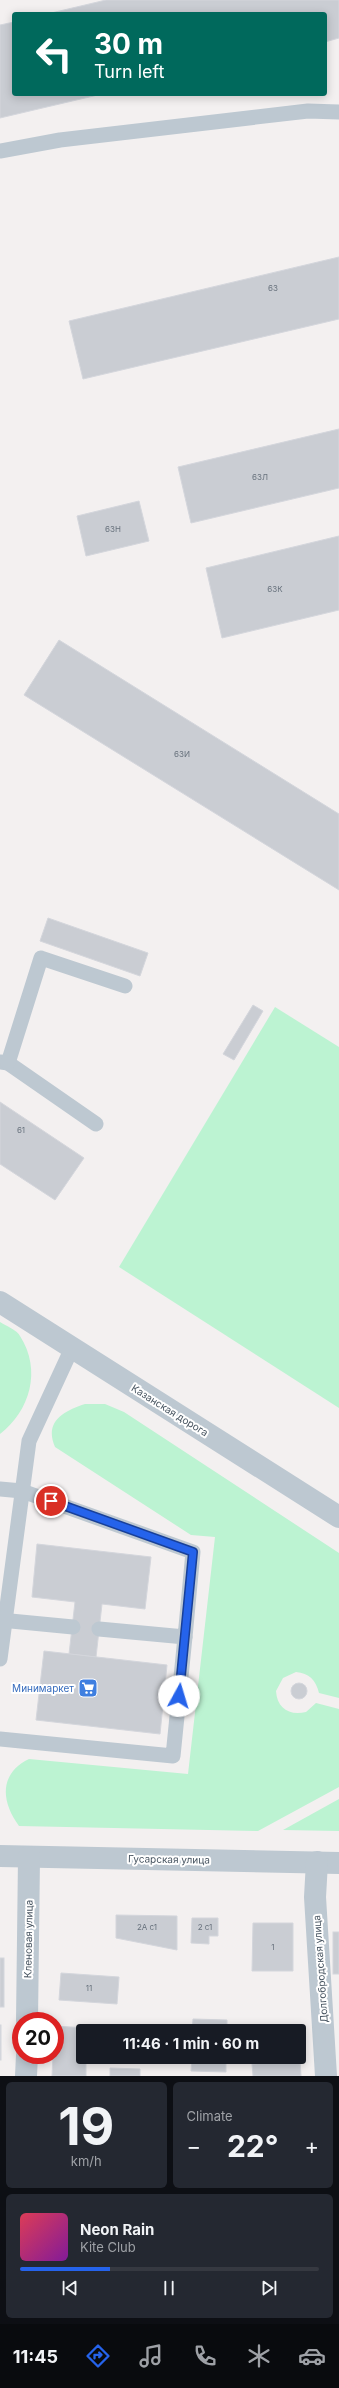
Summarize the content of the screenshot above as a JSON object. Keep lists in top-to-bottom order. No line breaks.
{"streets":{"street":["Казанская дорога","Гусарская улица","Кленовая улица","Долгобродская улица"]},"crossings":[["Гусарская улица","Кленовая улица"],["Гусарская улица","Долгобродская улица"]],"places":{"supermarket":["Минимаркет"]},"house_numbers":["63","63Л","63Н","63К","63И","61","2А с1","2 с1","1","11"],"page":{"turn":["30 m","Turn left"],"limit":"20","trip":"11:46 · 1 min · 60 m","tile":[["19","km/h"],"Climate"],"heat":["−","22°","+"],"song":["Neon Rain","Kite Club"],"tabs":"11:45"}}
